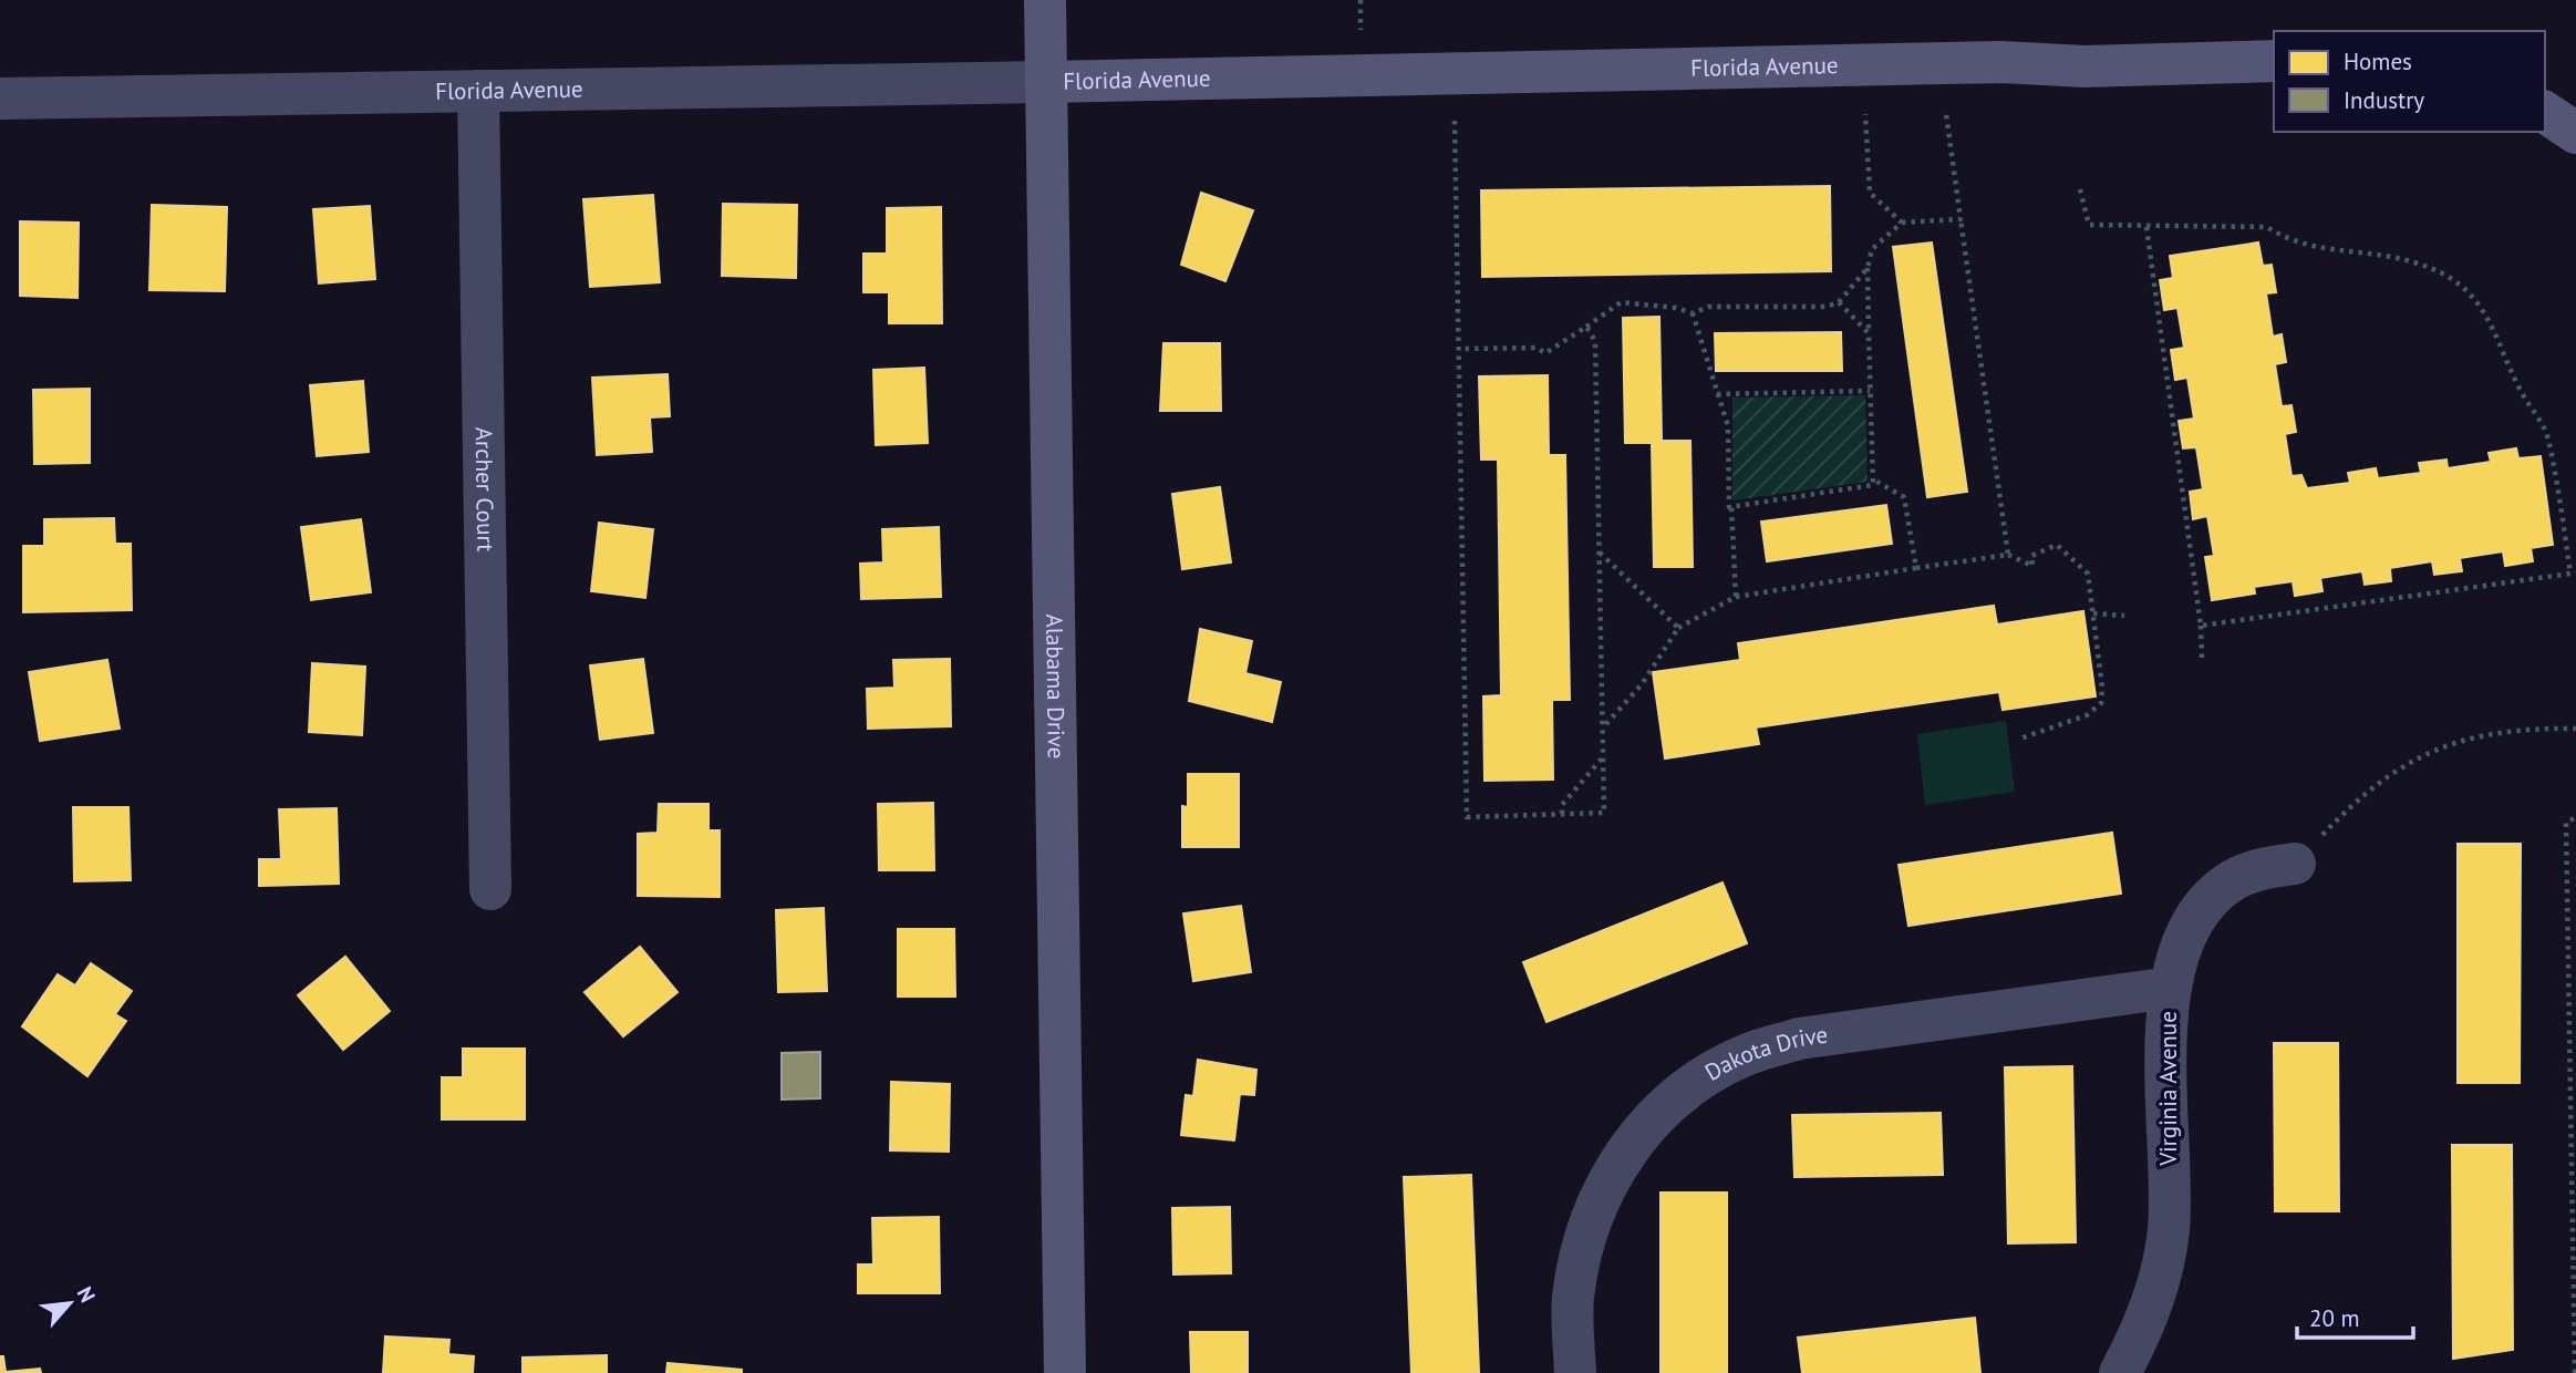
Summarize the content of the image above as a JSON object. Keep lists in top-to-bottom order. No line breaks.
{"streets":{"street":["Florida Avenue","Archer Court","Alabama Drive","Dakota Drive","Virginia Avenue"]},"crossings":[["Florida Avenue","Archer Court"],["Florida Avenue","Alabama Drive"],["Dakota Drive","Virginia Avenue"]],"legend":["Homes","Industry"],"scale_bar":"20 m","north":"top right"}
